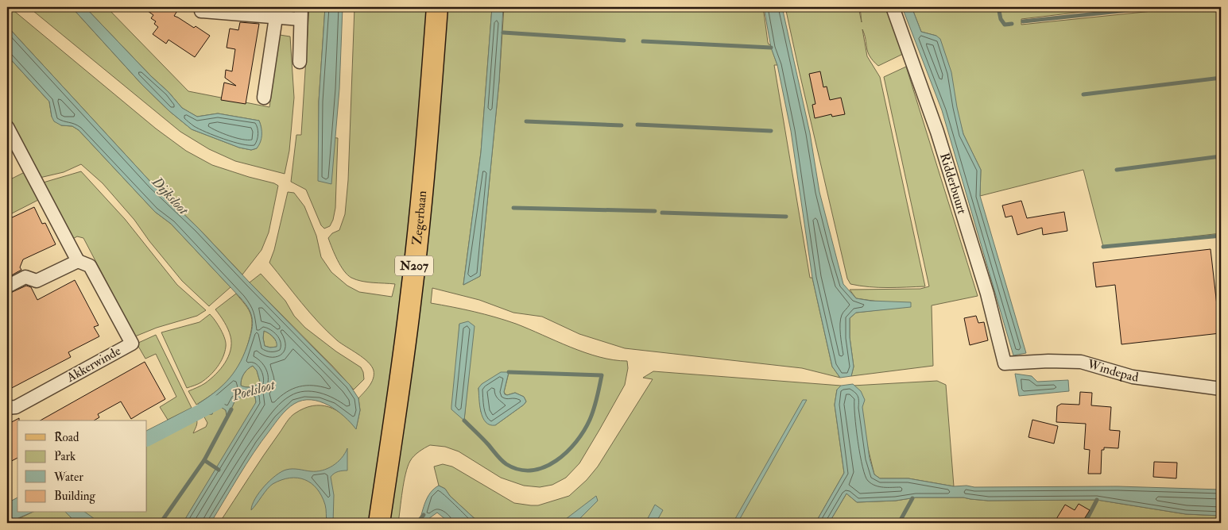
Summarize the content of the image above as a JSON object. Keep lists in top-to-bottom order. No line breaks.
{"streets":{"main road":["Zegerbaan","N207"],"street":["Ridderbuurt","Akkerwinde","Windepad"]},"crossings":[["Ridderbuurt","Windepad"]],"water":["Dijksloot","Poelsloot"],"legend":["Road","Park","Water","Building"]}
